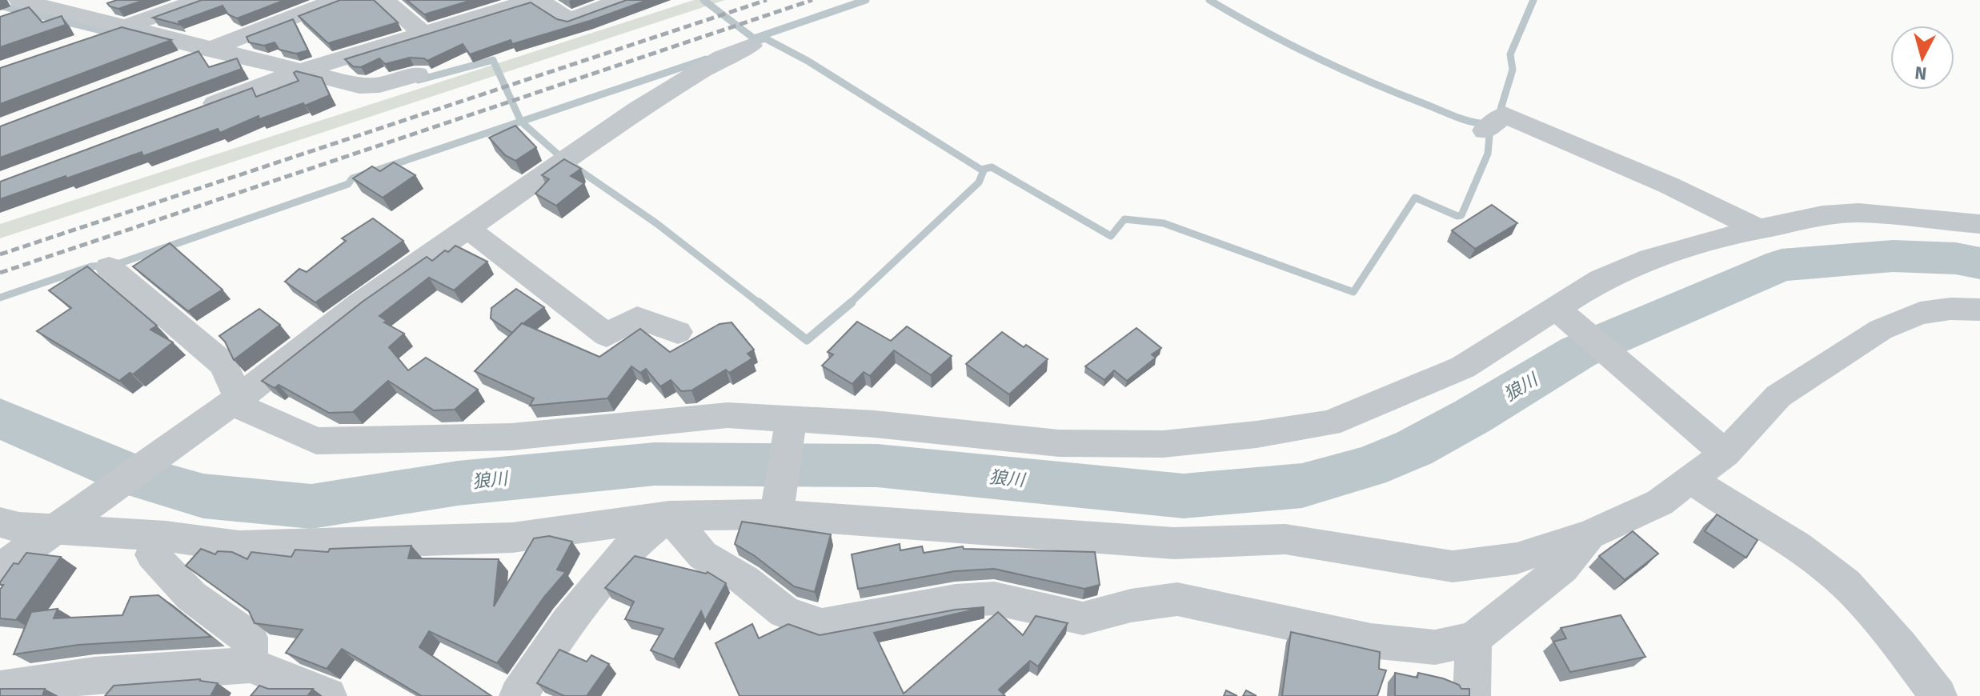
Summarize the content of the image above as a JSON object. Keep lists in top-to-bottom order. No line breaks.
{"water":["狼川"],"north":"bottom"}
